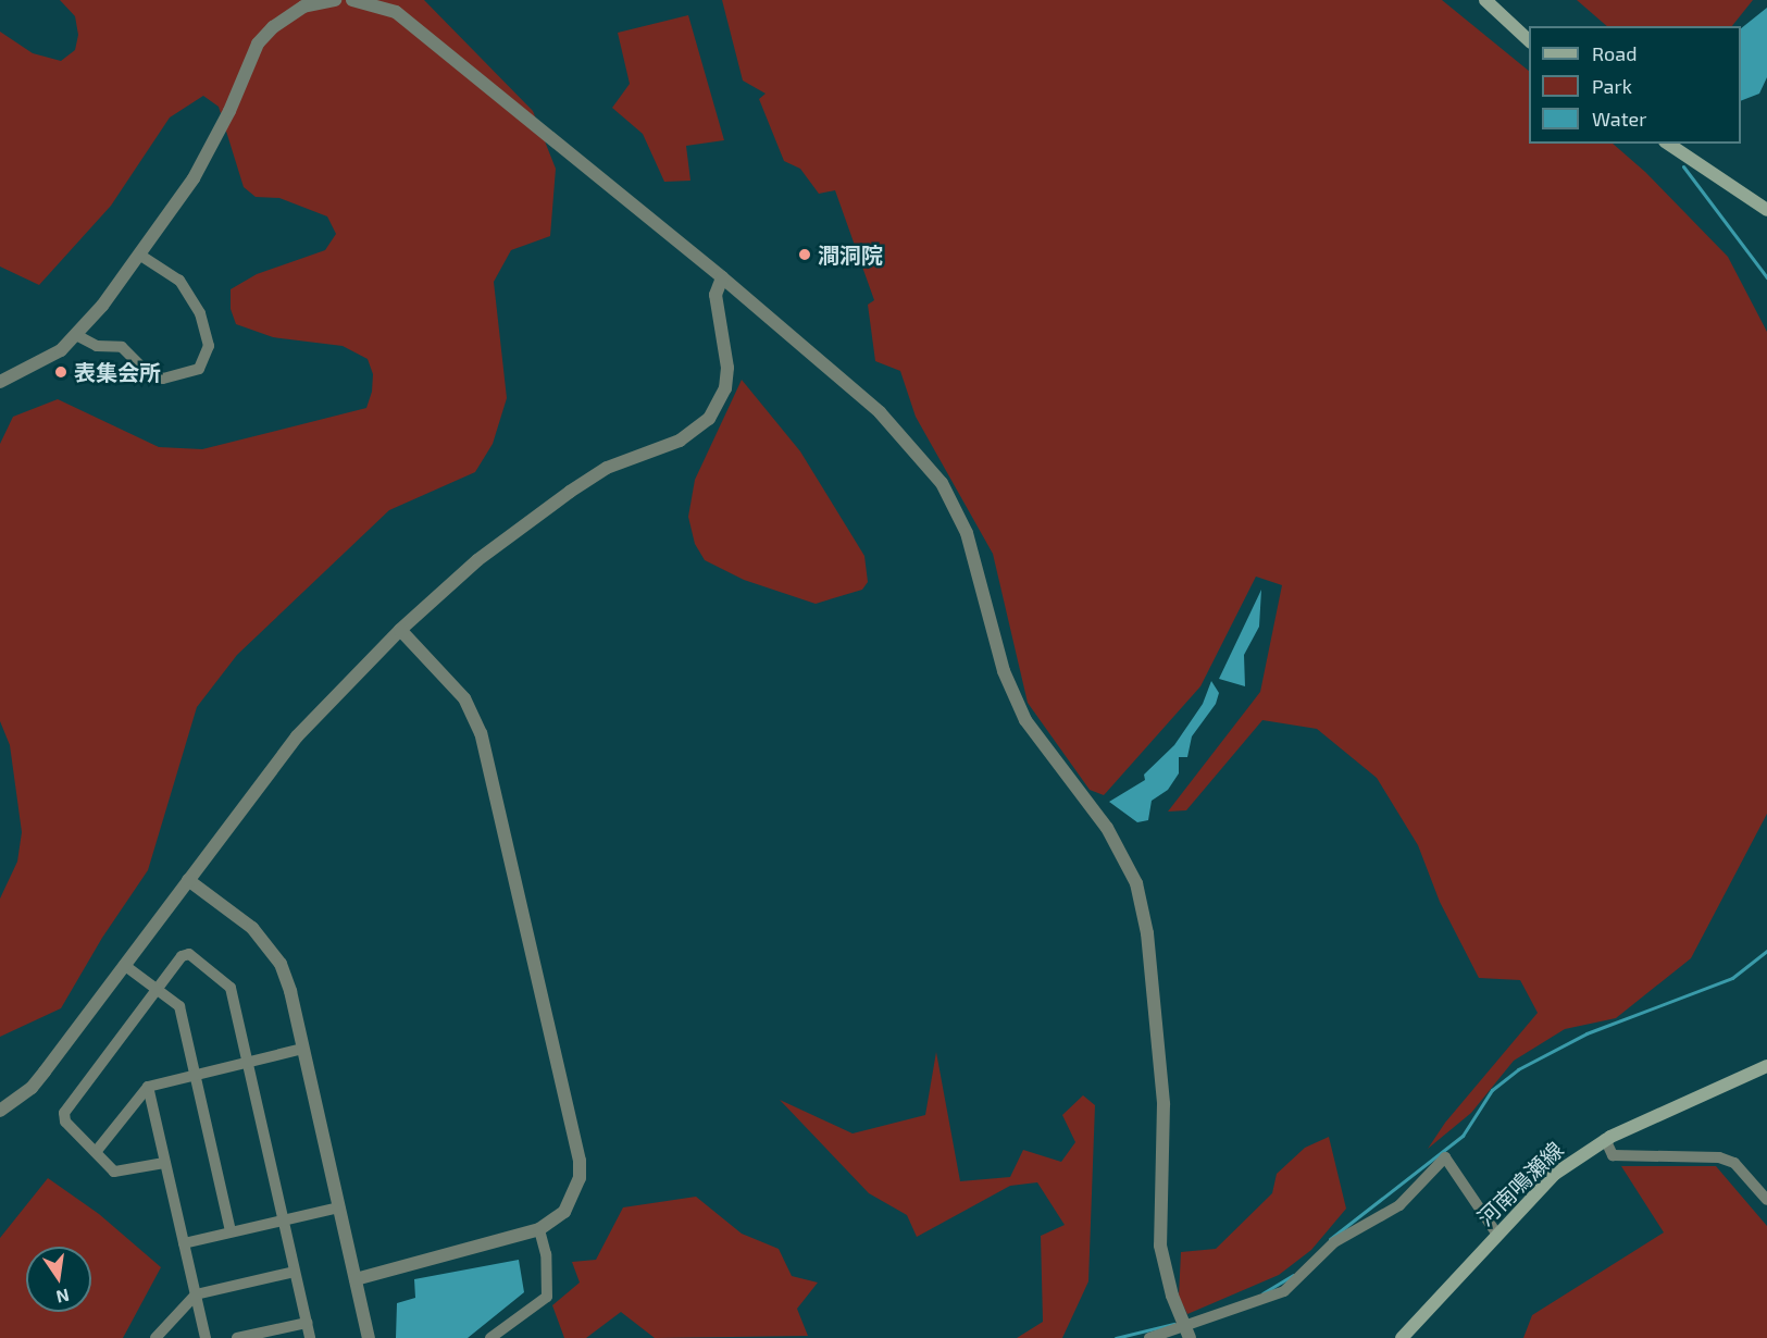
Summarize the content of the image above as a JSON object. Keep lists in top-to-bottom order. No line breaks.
{"streets":{"main road":["河南鳴瀬線"]},"places":["澗洞院","表集会所"],"legend":["Road","Park","Water"],"north":"bottom"}
